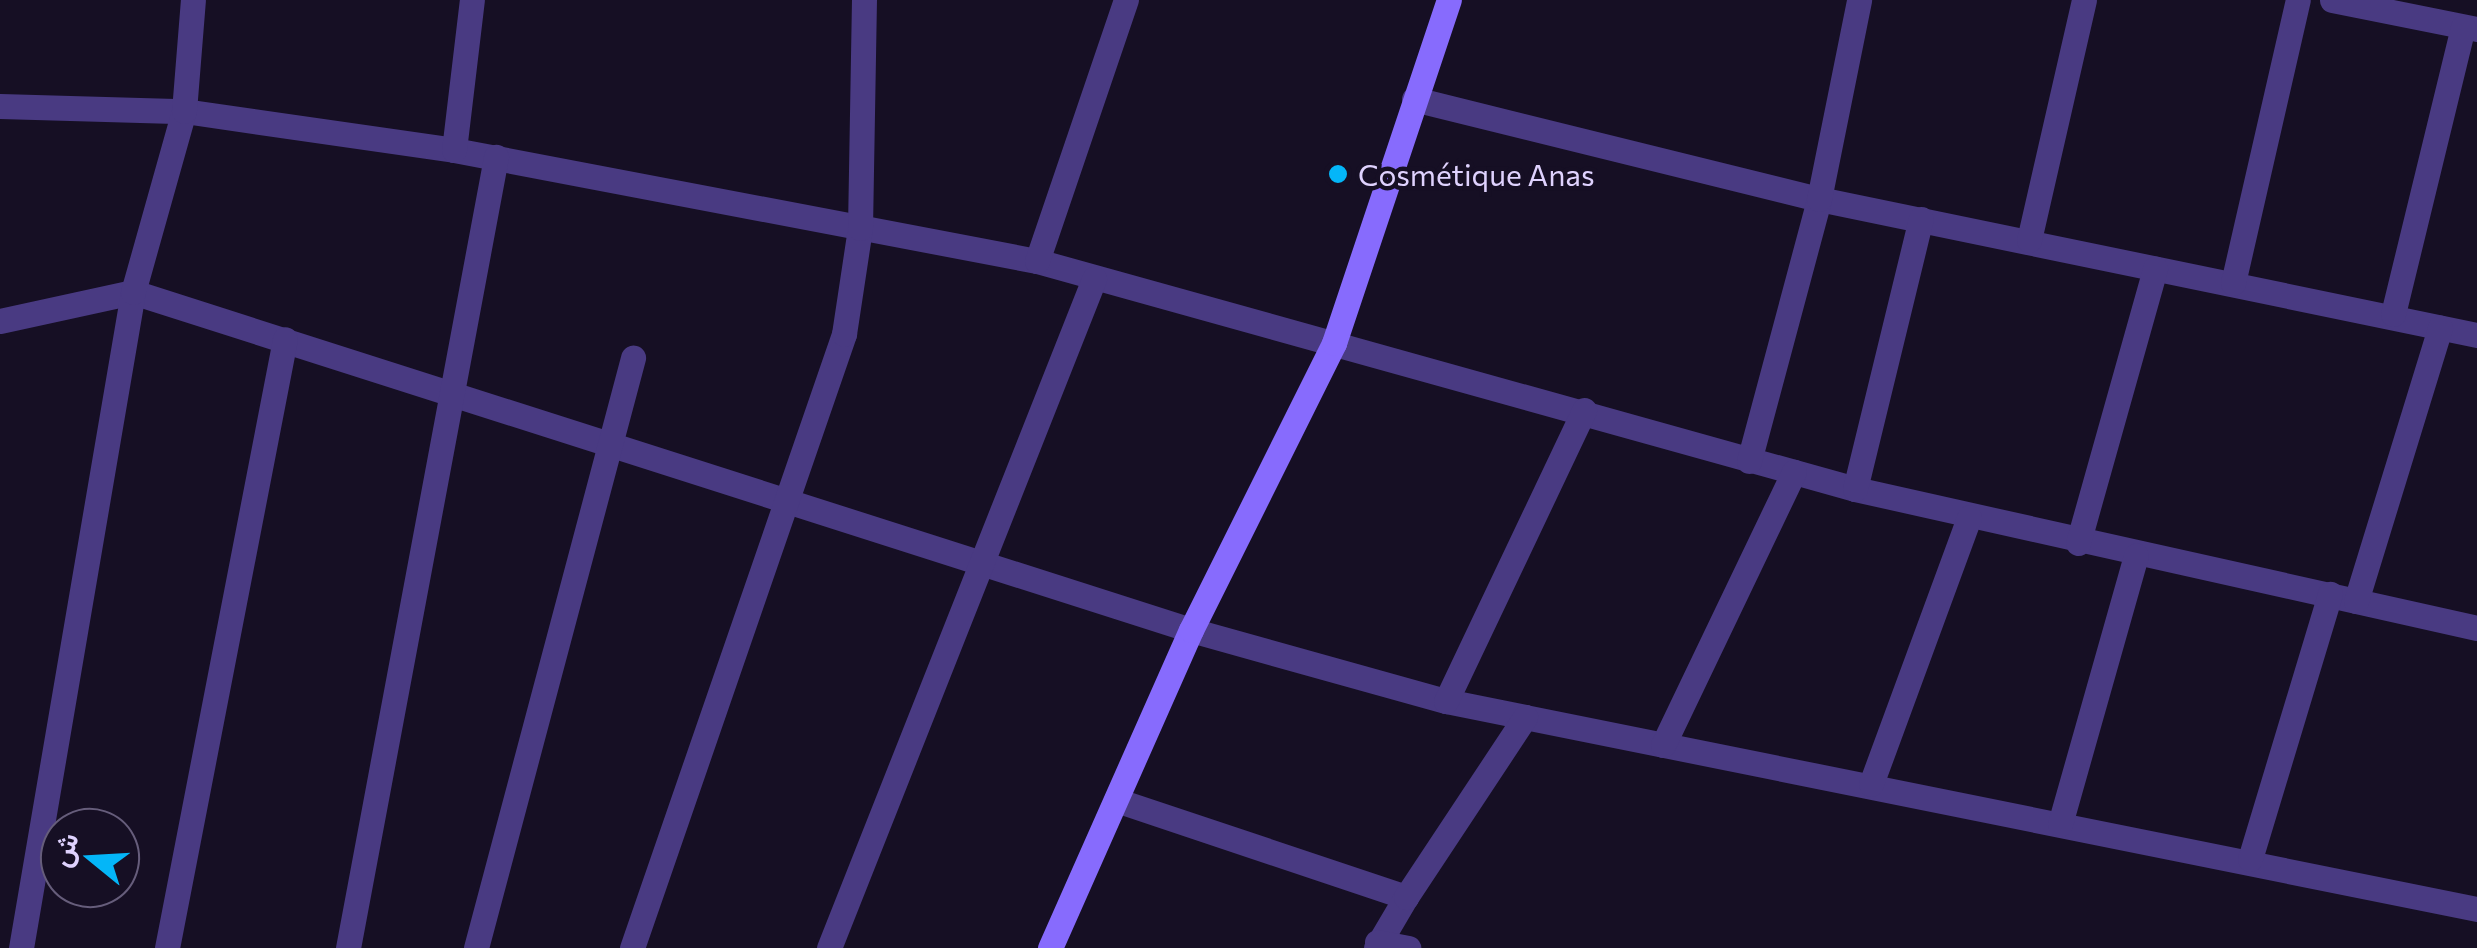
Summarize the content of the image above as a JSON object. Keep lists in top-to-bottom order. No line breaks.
{"places":["Cosmétique Anas"],"north":"left"}
